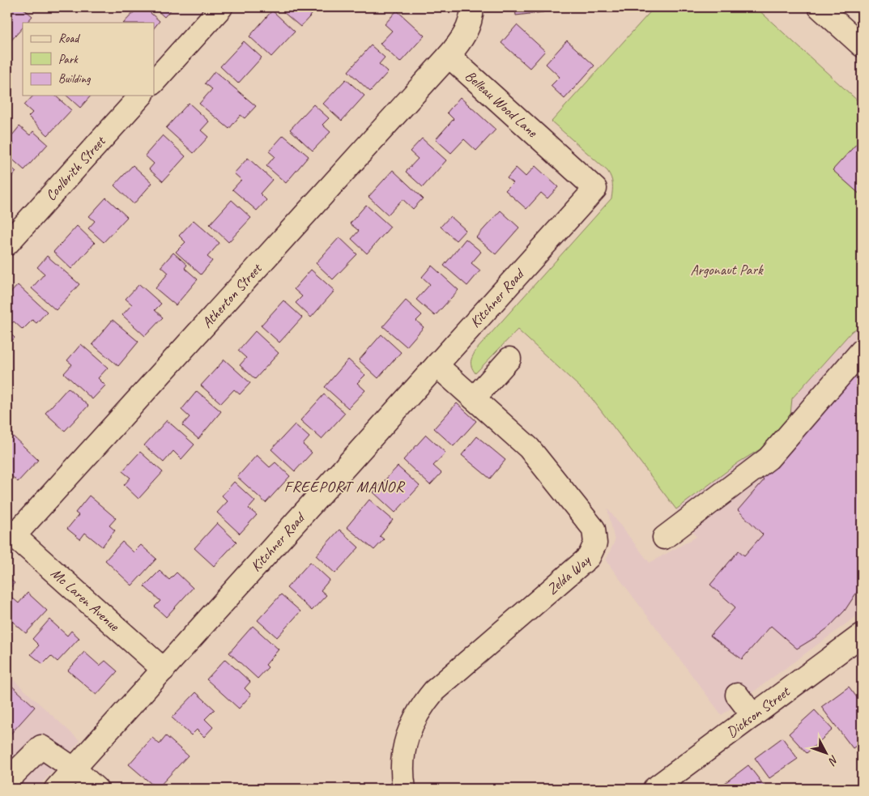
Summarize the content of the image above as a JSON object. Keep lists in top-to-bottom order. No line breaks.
{"streets":{"street":["Belleau Wood Lane","Coolbrith Street","Atherton Street","Kitchner Road","Zelda Way","Mc Laren Avenue","Dickson Street"]},"crossings":[["Belleau Wood Lane","Atherton Street"],["Belleau Wood Lane","Kitchner Road"],["Atherton Street","Mc Laren Avenue"],["Kitchner Road","Zelda Way"],["Kitchner Road","Mc Laren Avenue"]],"districts":["FREEPORT MANOR"],"parks":["Argonaut Park"],"legend":["Road","Park","Building"],"north":"bottom right"}
